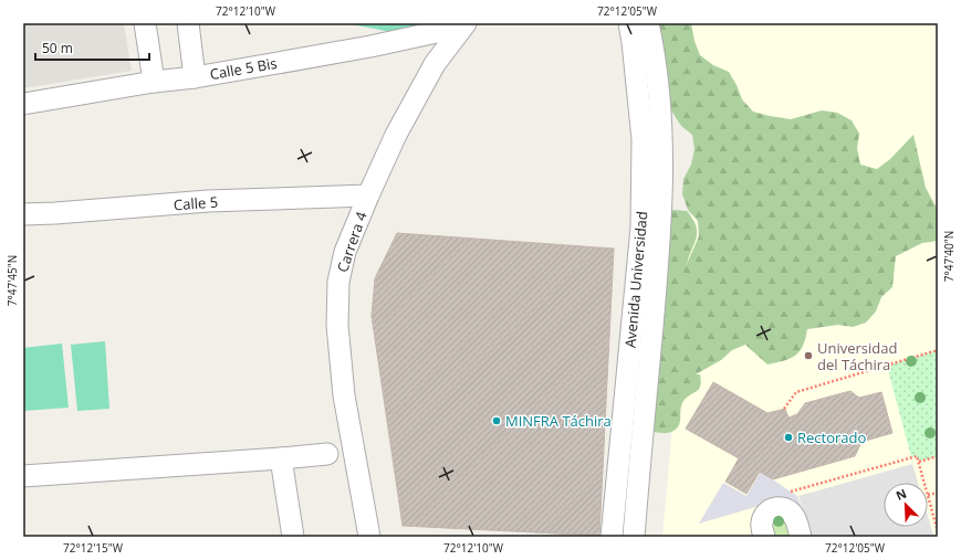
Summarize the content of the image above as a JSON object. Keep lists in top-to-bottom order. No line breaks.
{"streets":{"street":["Calle 5 Bis","Calle 5","Carrera 4","Avenida Universidad"]},"crossings":[["Calle 5 Bis","Carrera 4"],["Calle 5","Carrera 4"]],"places":["Universidad del Táchira","MINFRA Táchira","Rectorado"],"scale_bar":"50 m","north":"top left","coordinates":["72°12'10\"W","72°12'05\"W","7°47'40\"N","7°47'45\"N","72°12'15\"W"]}
